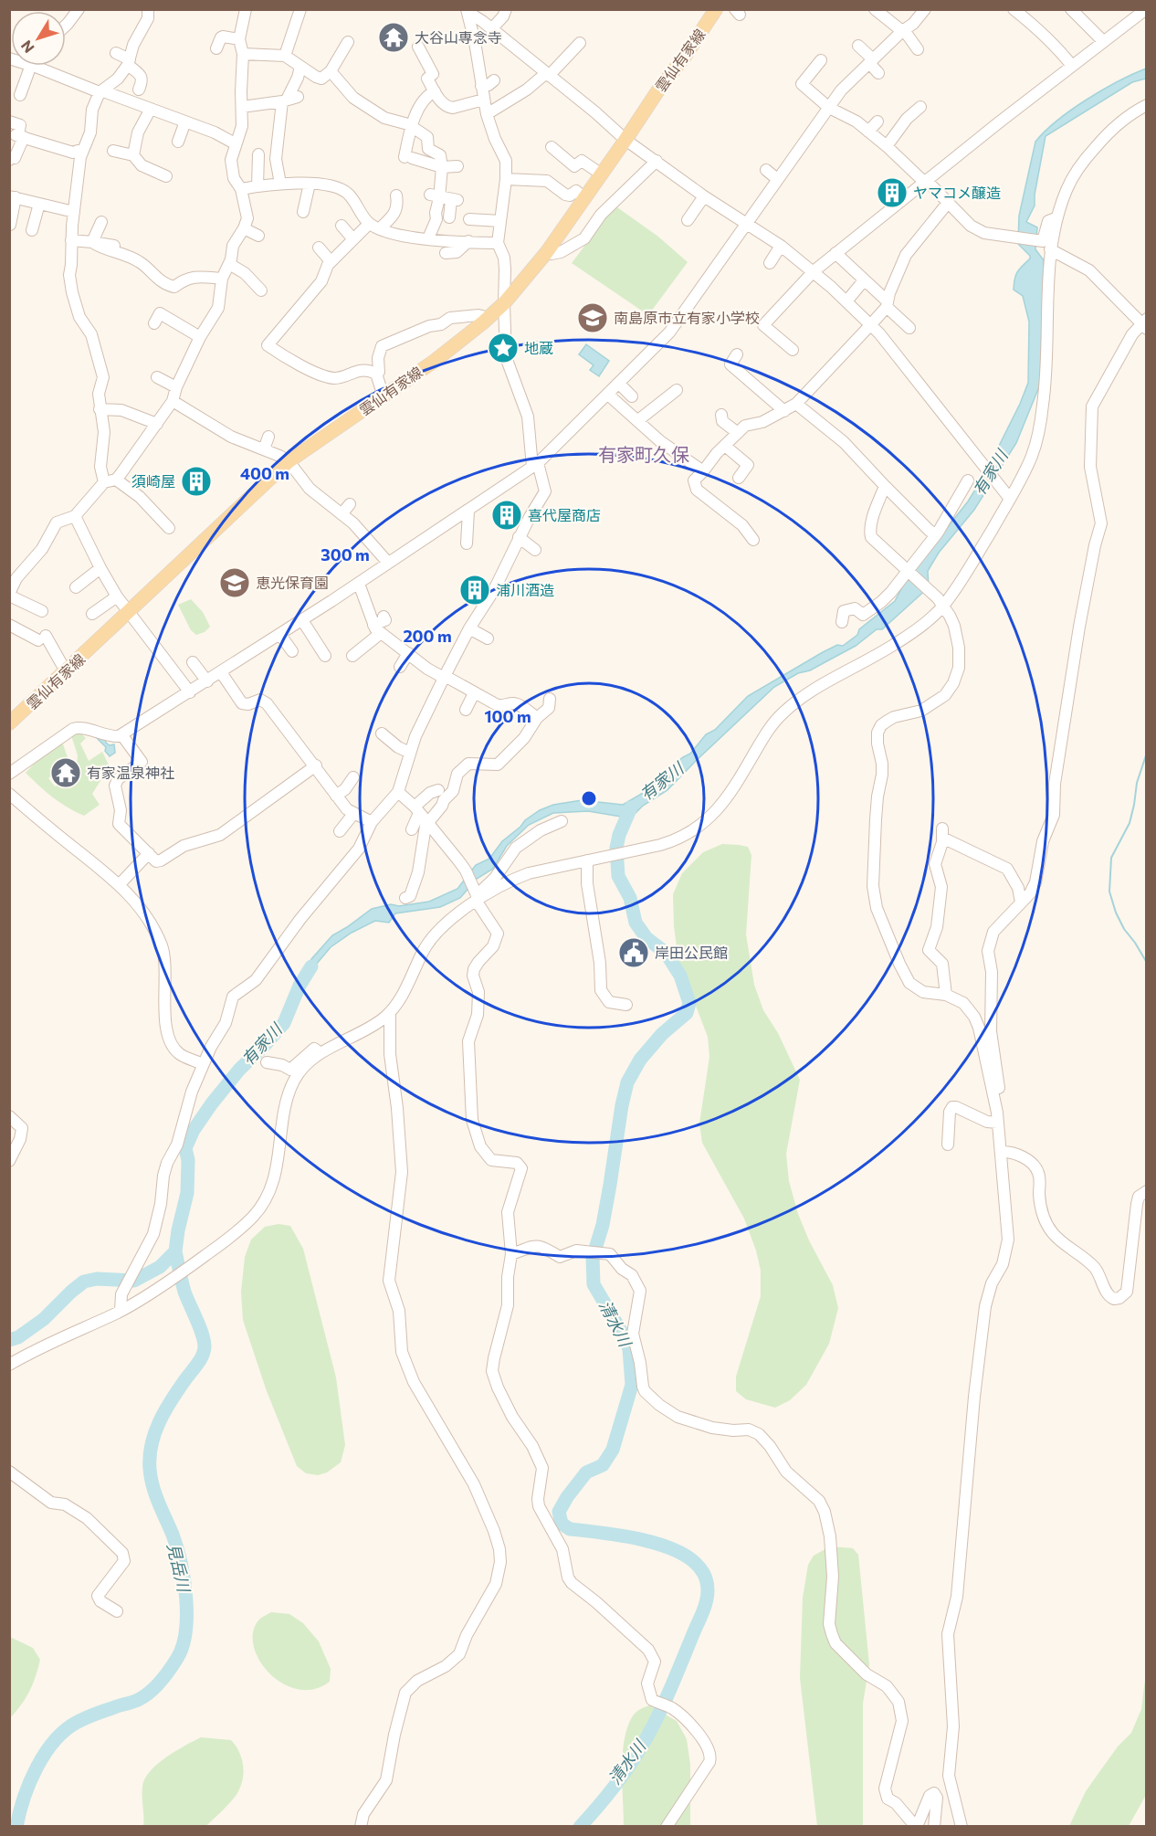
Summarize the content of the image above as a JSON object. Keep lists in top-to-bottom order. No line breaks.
{"streets":{"main road":["雲仙有家線"]},"districts":["有家町久保"],"water":["有家川","清水川","見岳川"],"places":{"temple":["大谷山専念寺","有家温泉神社"],"building":["ヤマコメ醸造","須崎屋","喜代屋商店","浦川酒造"],"school or university":["南島原市立有家小学校","恵光保育園"],"place":["地蔵"],"public building":["岸田公民館"]},"north":"bottom left","rings":["400 m","300 m","200 m","100 m"]}
